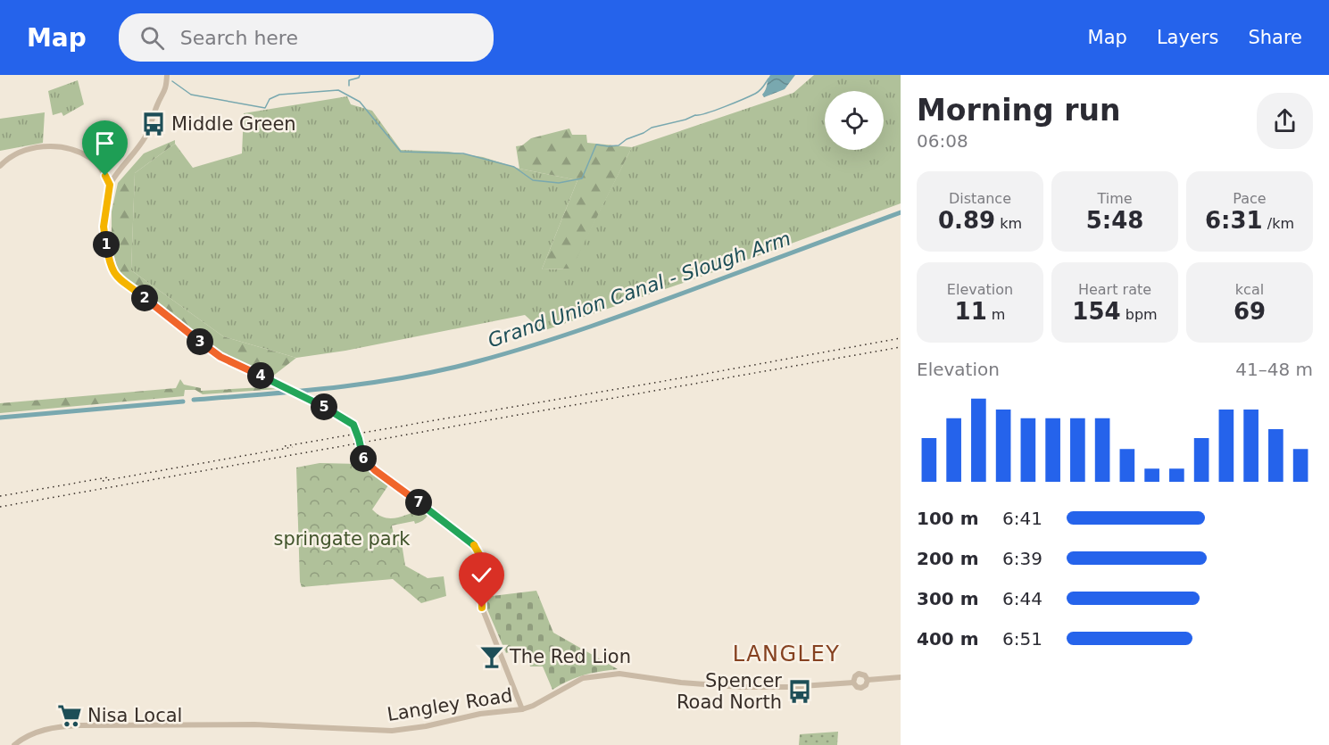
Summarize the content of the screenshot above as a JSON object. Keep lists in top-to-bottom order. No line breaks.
{"streets":{"street":["Langley Road"]},"districts":["LANGLEY"],"water":["Grand Union Canal - Slough Arm"],"parks":["springate park"],"places":{"bus stop":["Middle Green","Spencer Road North"],"bar":["The Red Lion"],"supermarket":["Nisa Local"]},"page":{"header":"Map","search":"Search here","nav":["Map","Layers","Share"],"heading":["Morning run","06:08"],"stats":[["Distance","0.89 km"],["Time","5:48"],["Pace","6:31 /km"],["Elevation","11 m"],["Heart rate","154 bpm"],["kcal","69"]],"pins":["1","2","3","4","5","6","7"],"chart":["Elevation","41–48 m"],"list":[{"name":"100 m","note":"6:41"},{"name":"200 m","note":"6:39"},{"name":"300 m","note":"6:44"},{"name":"400 m","note":"6:51"}]}}
